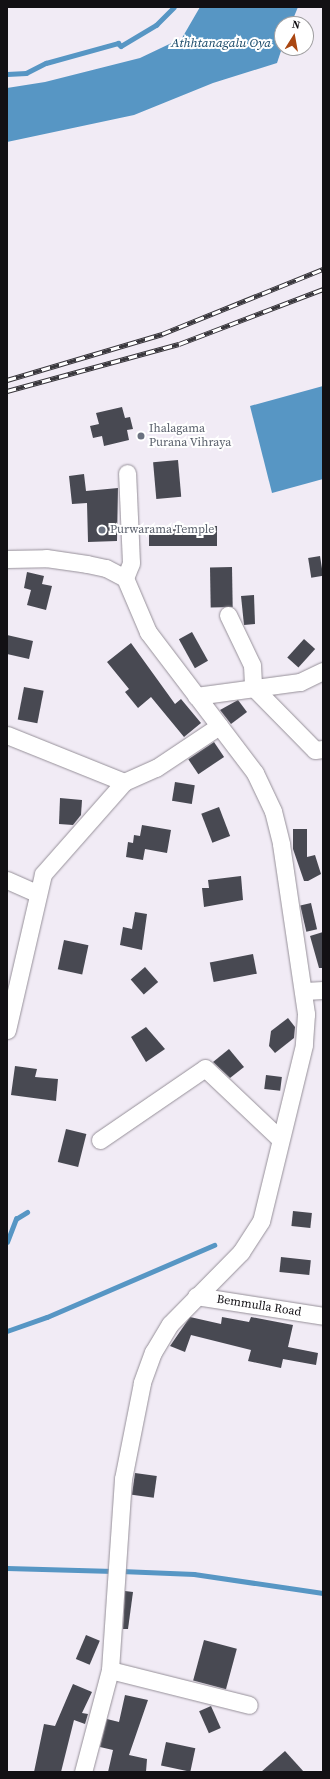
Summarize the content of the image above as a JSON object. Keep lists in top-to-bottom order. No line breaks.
{"streets":{"street":["Bemmulla Road"]},"water":["Athhtanagalu Oya"],"places":["Ihalagama Purana Vihraya","Purwarama Temple"],"north":"top"}
